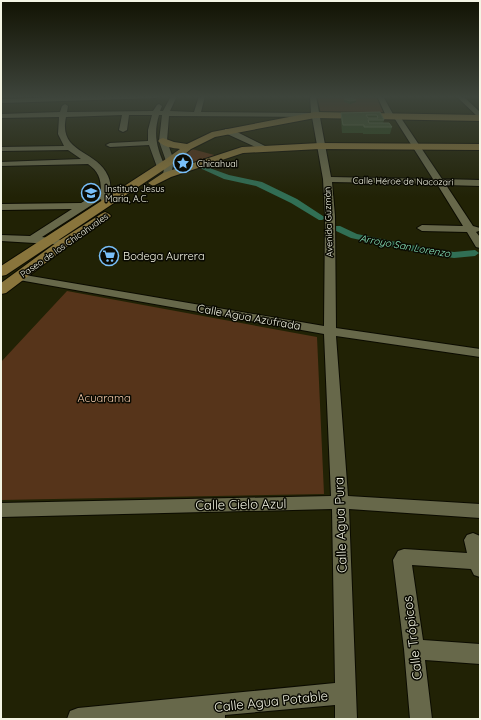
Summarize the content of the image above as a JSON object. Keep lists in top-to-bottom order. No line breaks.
{"streets":{"main road":["Paseo de los Chicahuales"],"street":["Calle Héroe de Nacozari","Avenida Guzmán","Calle Agua Azufrada","Calle Cielo Azul","Calle Agua Pura","Calle Trópicos","Calle Agua Potable"]},"crossings":[["Calle Héroe de Nacozari","Avenida Guzmán"],["Avenida Guzmán","Paseo de los Chicahuales"],["Avenida Guzmán","Calle Agua Azufrada"],["Avenida Guzmán","Calle Agua Pura"],["Paseo de los Chicahuales","Calle Agua Azufrada"],["Calle Agua Azufrada","Calle Agua Pura"],["Calle Cielo Azul","Calle Agua Pura"],["Calle Agua Pura","Calle Agua Potable"]],"water":["Arroyo San Lorenzo"],"parks":["Acuarama"],"places":{"place":["Chicahual"],"school or university":["Instituto Jesus Maria, A.C."],"supermarket":["Bodega Aurrera"]}}
